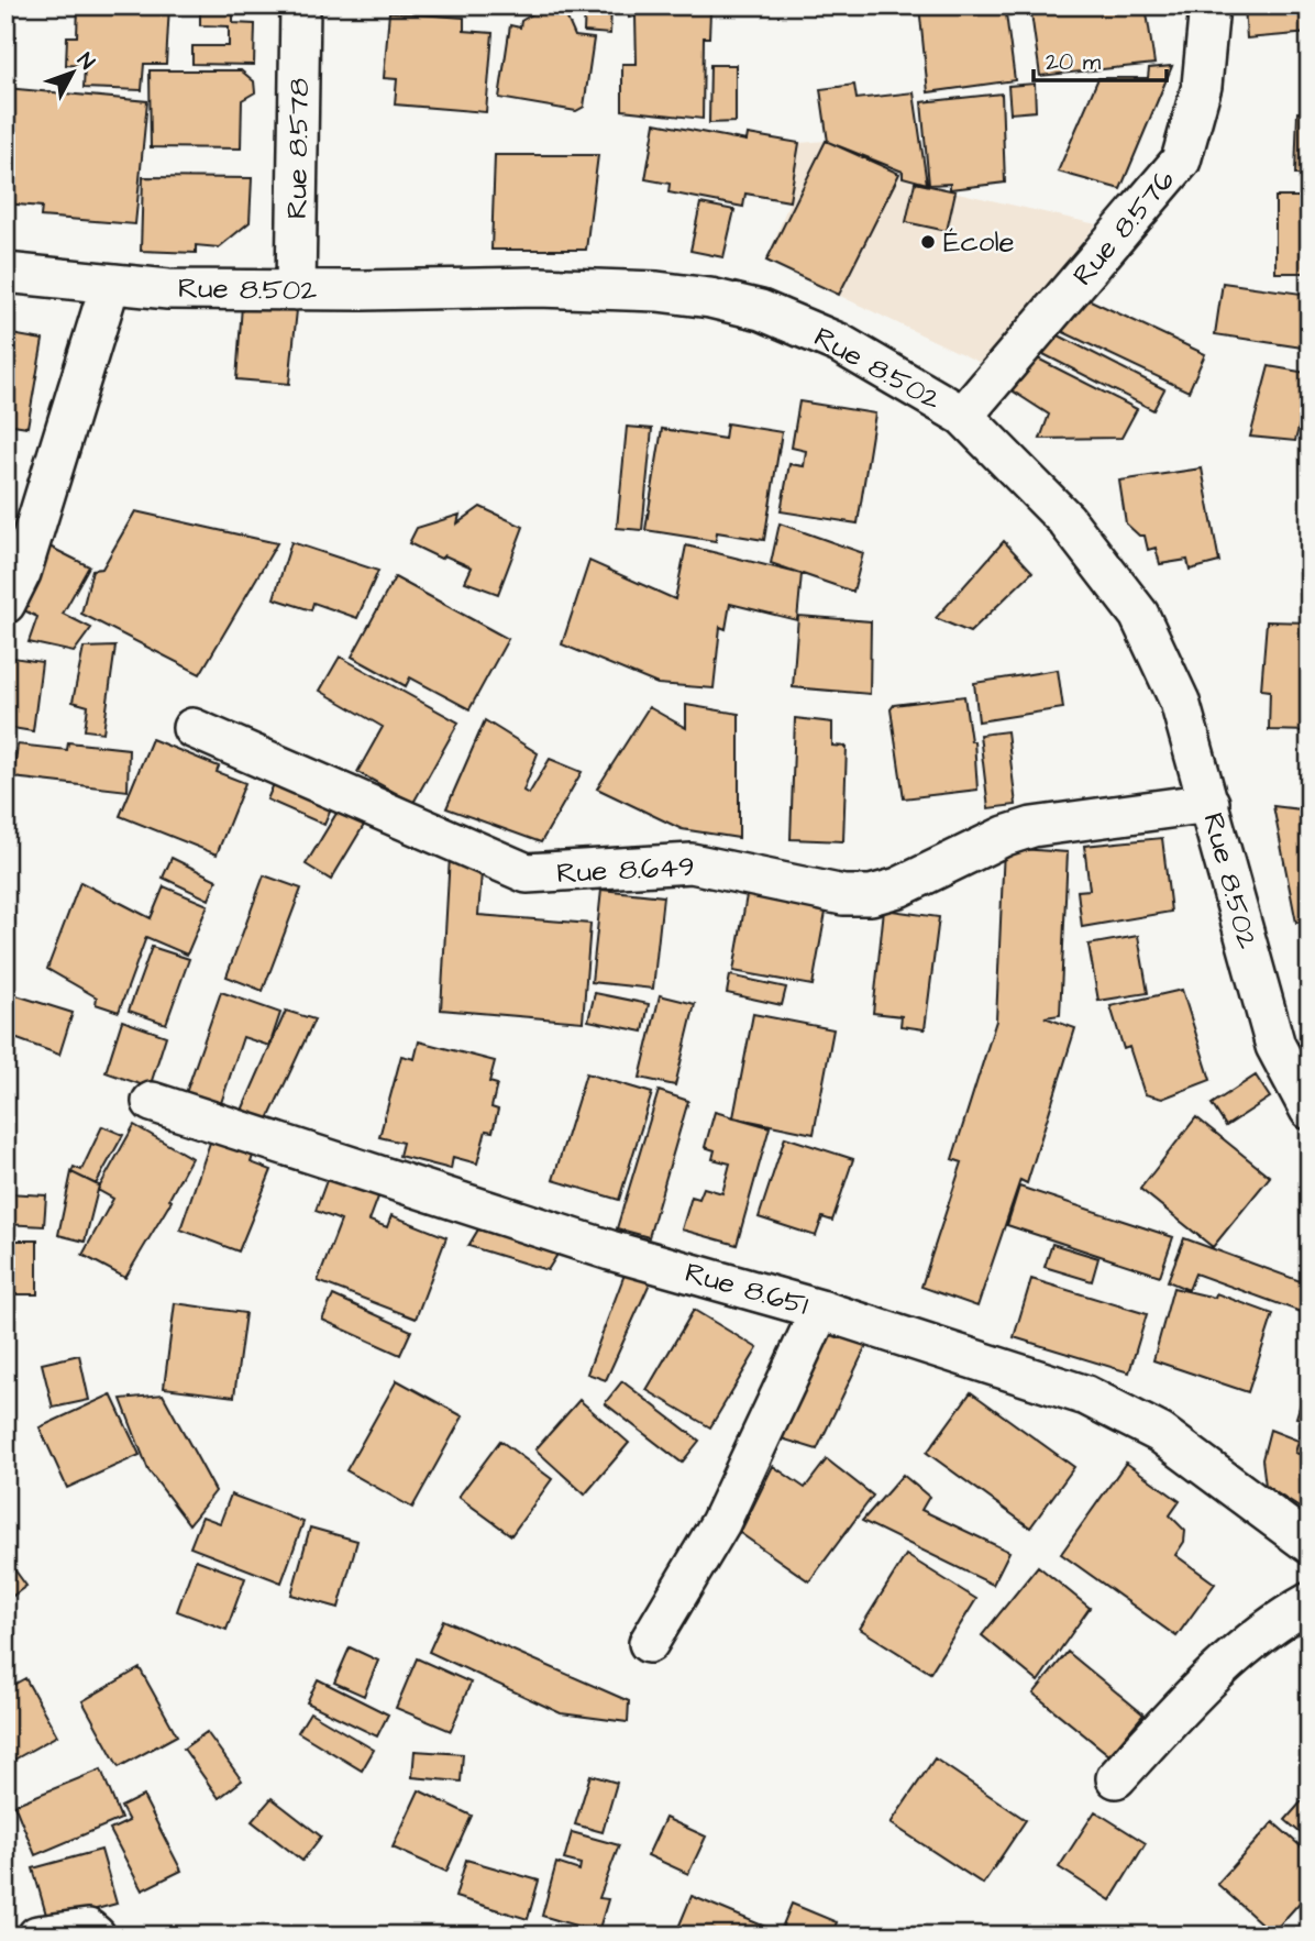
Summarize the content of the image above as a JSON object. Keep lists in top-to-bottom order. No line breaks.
{"streets":{"street":["Rue 8.578","Rue 8.576","Rue 8.502","Rue 8.649","Rue 8.651"]},"crossings":[["Rue 8.578","Rue 8.502"],["Rue 8.576","Rue 8.502"],["Rue 8.502","Rue 8.649"]],"places":["École"],"scale_bar":"20 m","north":"top right"}
